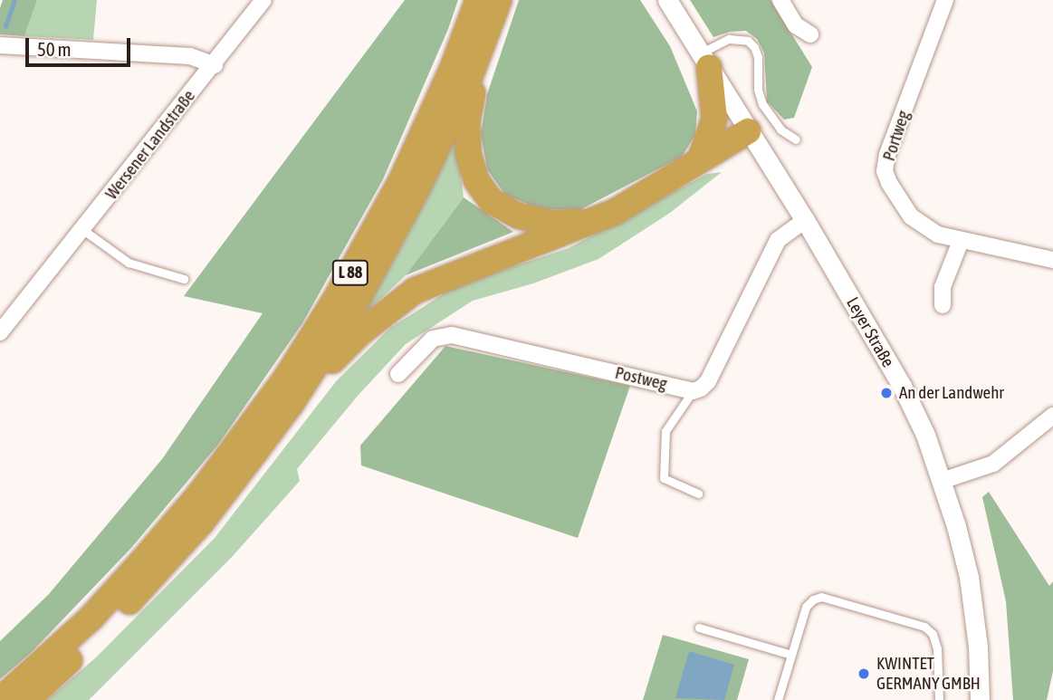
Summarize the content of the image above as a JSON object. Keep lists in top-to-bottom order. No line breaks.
{"streets":{"highway":["L 88"],"street":["Portweg","Wersener Landstraße","Leyer Straße","Postweg"]},"places":["An der Landwehr","KWINTET GERMANY GMBH"],"scale_bar":"50 m"}
